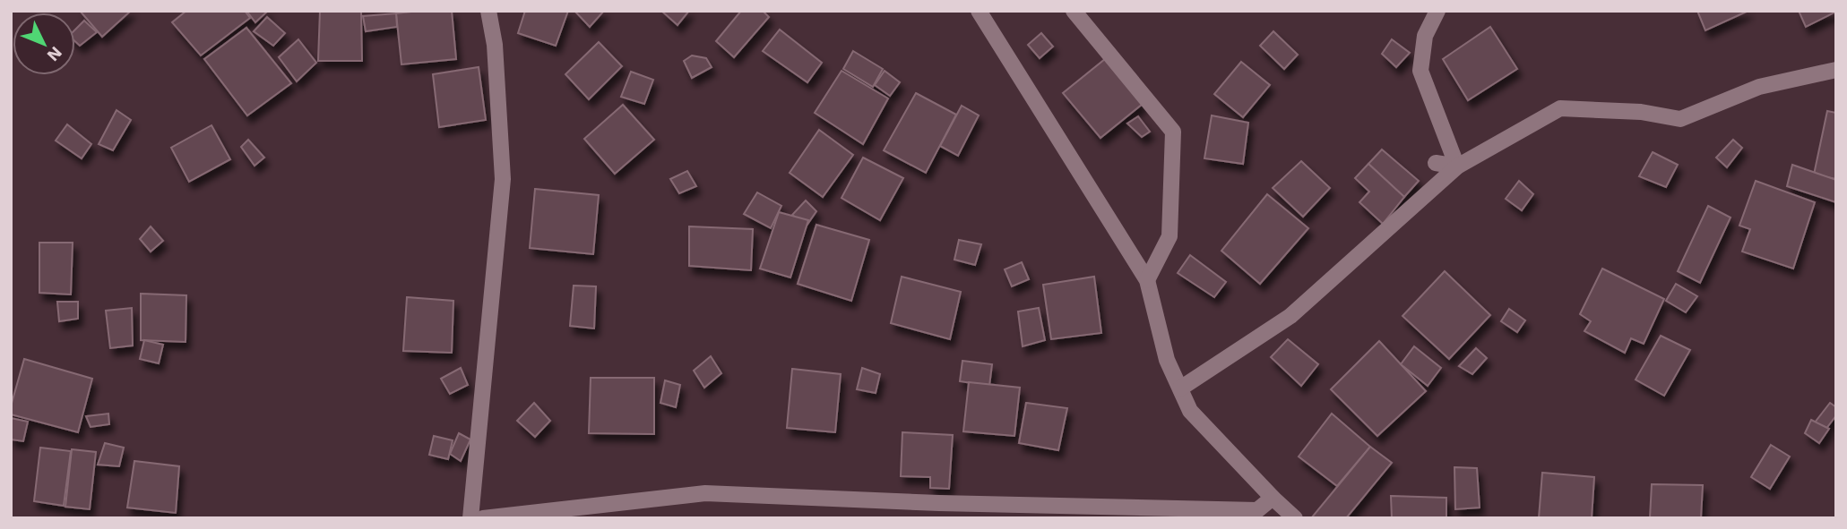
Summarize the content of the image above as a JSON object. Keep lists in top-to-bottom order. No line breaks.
{"north":"bottom right"}
